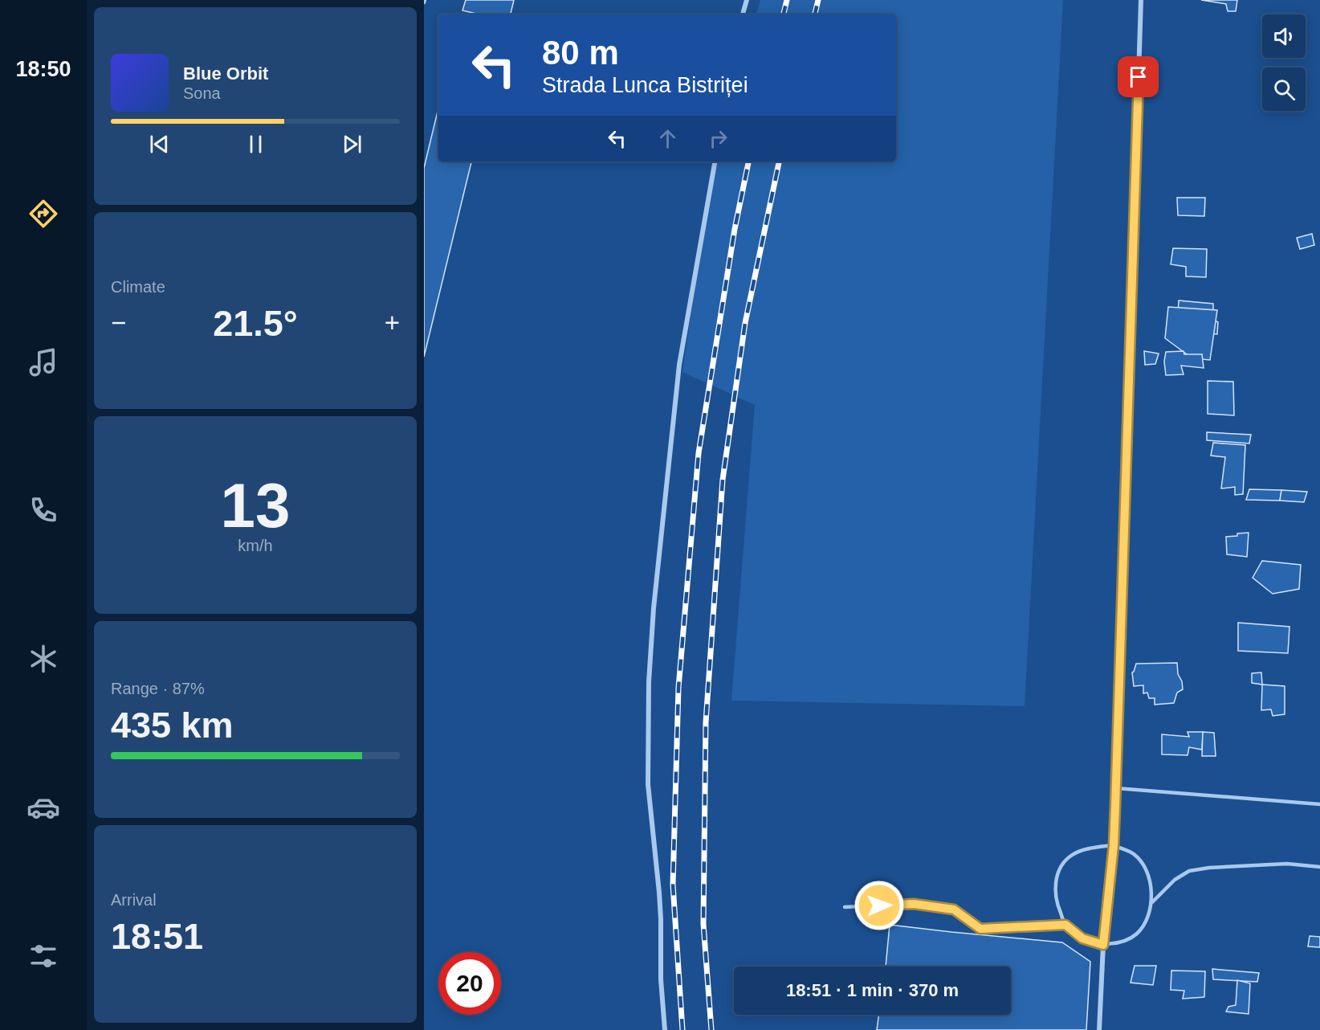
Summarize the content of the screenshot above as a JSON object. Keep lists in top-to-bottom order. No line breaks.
{"page":{"tabs":"18:50","turn":["80 m","Strada Lunca Bistriței"],"song":["Blue Orbit","Sona"],"tile":["Climate",["13","km/h"],["Range · 87%","435 km"],["Arrival","18:51"]],"heat":["−","21.5°","+"],"limit":"20","trip":"18:51 · 1 min · 370 m"}}
